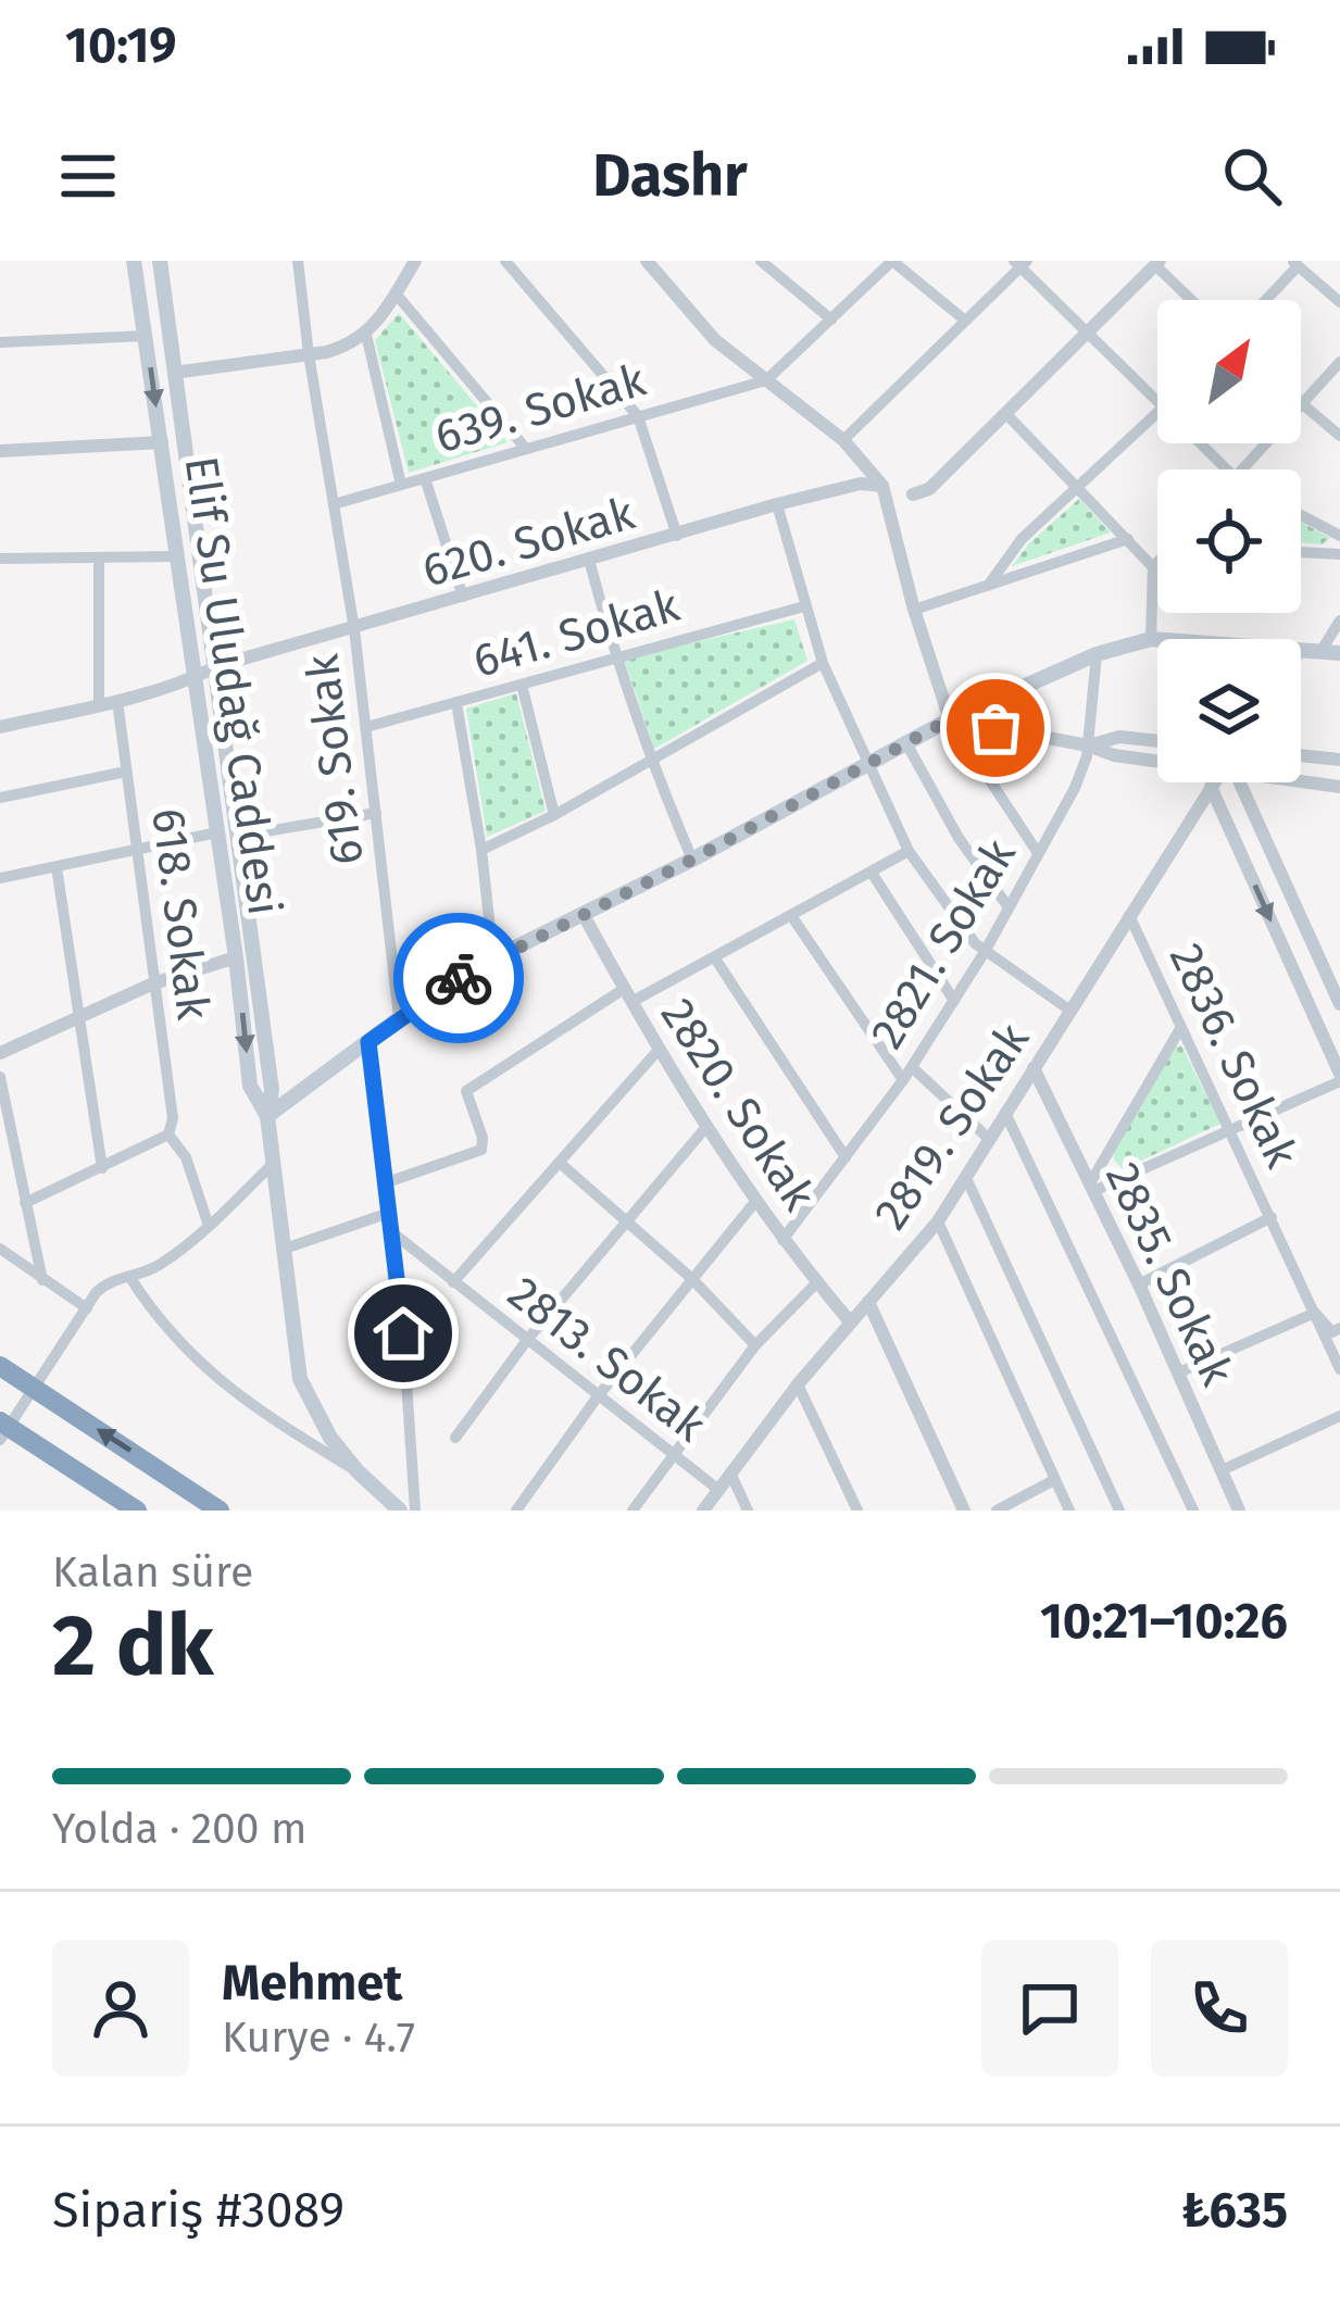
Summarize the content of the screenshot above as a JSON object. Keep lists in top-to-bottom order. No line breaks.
{"streets":{"main road":["Elif Su Uludağ Caddesi"],"street":["639. Sokak","620. Sokak","641. Sokak","619. Sokak","618. Sokak","2821. Sokak","2836. Sokak","2820. Sokak","2819. Sokak","2835. Sokak","2813. Sokak"]},"crossings":[["639. Sokak","619. Sokak"],["620. Sokak","Elif Su Uludağ Caddesi"],["620. Sokak","619. Sokak"],["620. Sokak","618. Sokak"],["641. Sokak","619. Sokak"],["2821. Sokak","2820. Sokak"],["2836. Sokak","2819. Sokak"],["2820. Sokak","2819. Sokak"],["2819. Sokak","2835. Sokak"],["2819. Sokak","2813. Sokak"]],"north":"top right","page":{"status":"10:19","header":"Dashr","heading":["2 dk","Kalan süre","10:21–10:26"],"panel":["Mehmet","Kurye · 4.7","Sipariş #3089","₺635"],"bar":"Yolda · 200 m"}}
